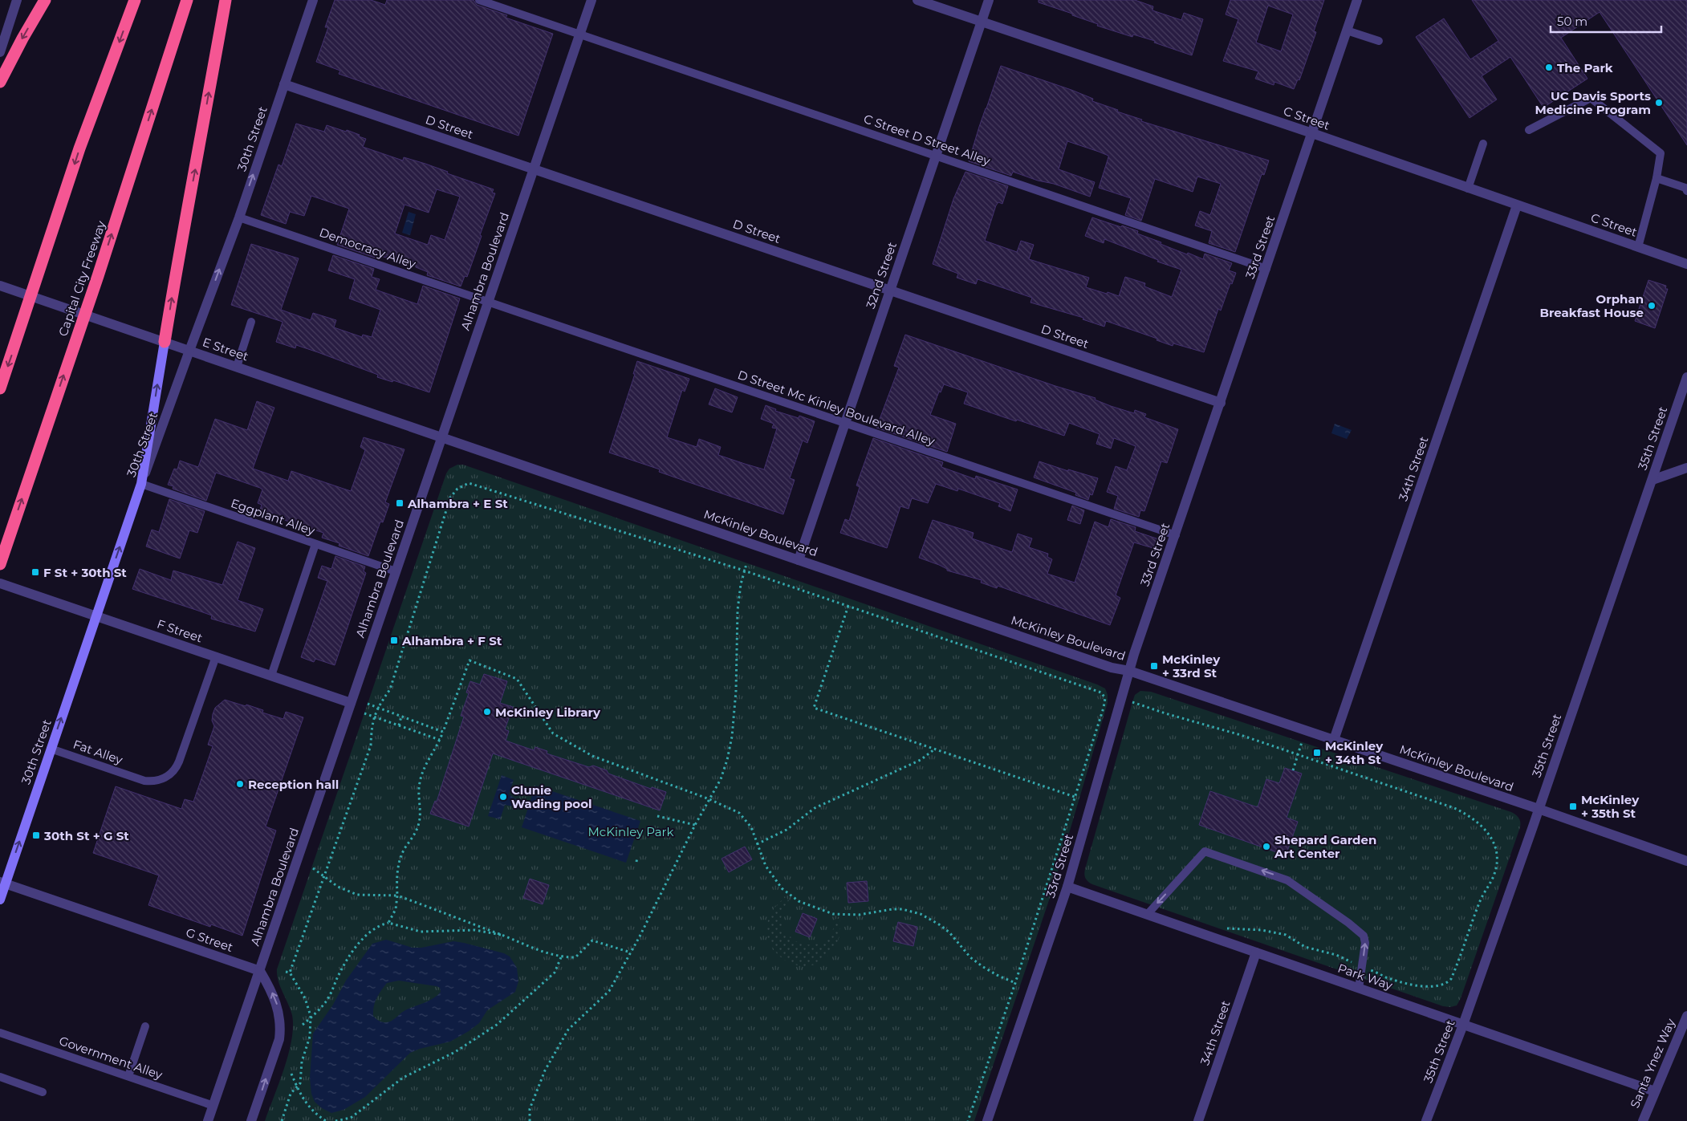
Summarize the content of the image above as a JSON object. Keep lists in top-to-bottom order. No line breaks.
{"streets":{"highway":["Capital City Freeway"],"main road":["30th Street"],"street":["C Street","D Street","33rd Street","Alhambra Boulevard","32nd Street","E Street","35th Street","34th Street","McKinley Boulevard","F Street","G Street","Park Way","Santa Ynez Way"],"lane":["C Street D Street Alley","Democracy Alley","D Street Mc Kinley Boulevard Alley","Eggplant Alley","Fat Alley","Government Alley"]},"crossings":[["C Street","33rd Street"],["C Street","32nd Street"],["C Street","34th Street"],["D Street","30th Street"],["D Street","33rd Street"],["D Street","Alhambra Boulevard"],["D Street","32nd Street"],["30th Street","Democracy Alley"],["30th Street","E Street"],["30th Street","Eggplant Alley"],["30th Street","F Street"],["30th Street","Fat Alley"],["30th Street","G Street"],["C Street D Street Alley","33rd Street"],["C Street D Street Alley","Alhambra Boulevard"],["C Street D Street Alley","32nd Street"],["33rd Street","D Street Mc Kinley Boulevard Alley"],["33rd Street","McKinley Boulevard"],["33rd Street","Park Way"],["Democracy Alley","Alhambra Boulevard"],["Democracy Alley","D Street Mc Kinley Boulevard Alley"],["Alhambra Boulevard","E Street"],["Alhambra Boulevard","D Street Mc Kinley Boulevard Alley"],["Alhambra Boulevard","Eggplant Alley"],["Alhambra Boulevard","McKinley Boulevard"],["Alhambra Boulevard","F Street"],["Alhambra Boulevard","G Street"],["Alhambra Boulevard","Government Alley"],["32nd Street","D Street Mc Kinley Boulevard Alley"],["32nd Street","McKinley Boulevard"],["E Street","McKinley Boulevard"],["35th Street","McKinley Boulevard"],["35th Street","Park Way"],["34th Street","McKinley Boulevard"],["34th Street","Park Way"],["F Street","Fat Alley"],["Park Way","Santa Ynez Way"]],"one_way":["30th Street"],"parks":["McKinley Park"],"places":{"other":["The Park","UC Davis Sports Medicine Program","Orphan Breakfast House","McKinley Library","Reception hall","Clunie Wading pool","Shepard Garden Art Center"],"transit":["Alhambra + E St","F St + 30th St","Alhambra + F St","McKinley + 33rd St","McKinley + 34th St","McKinley + 35th St","30th St + G St"]},"scale_bar":"50 m"}
